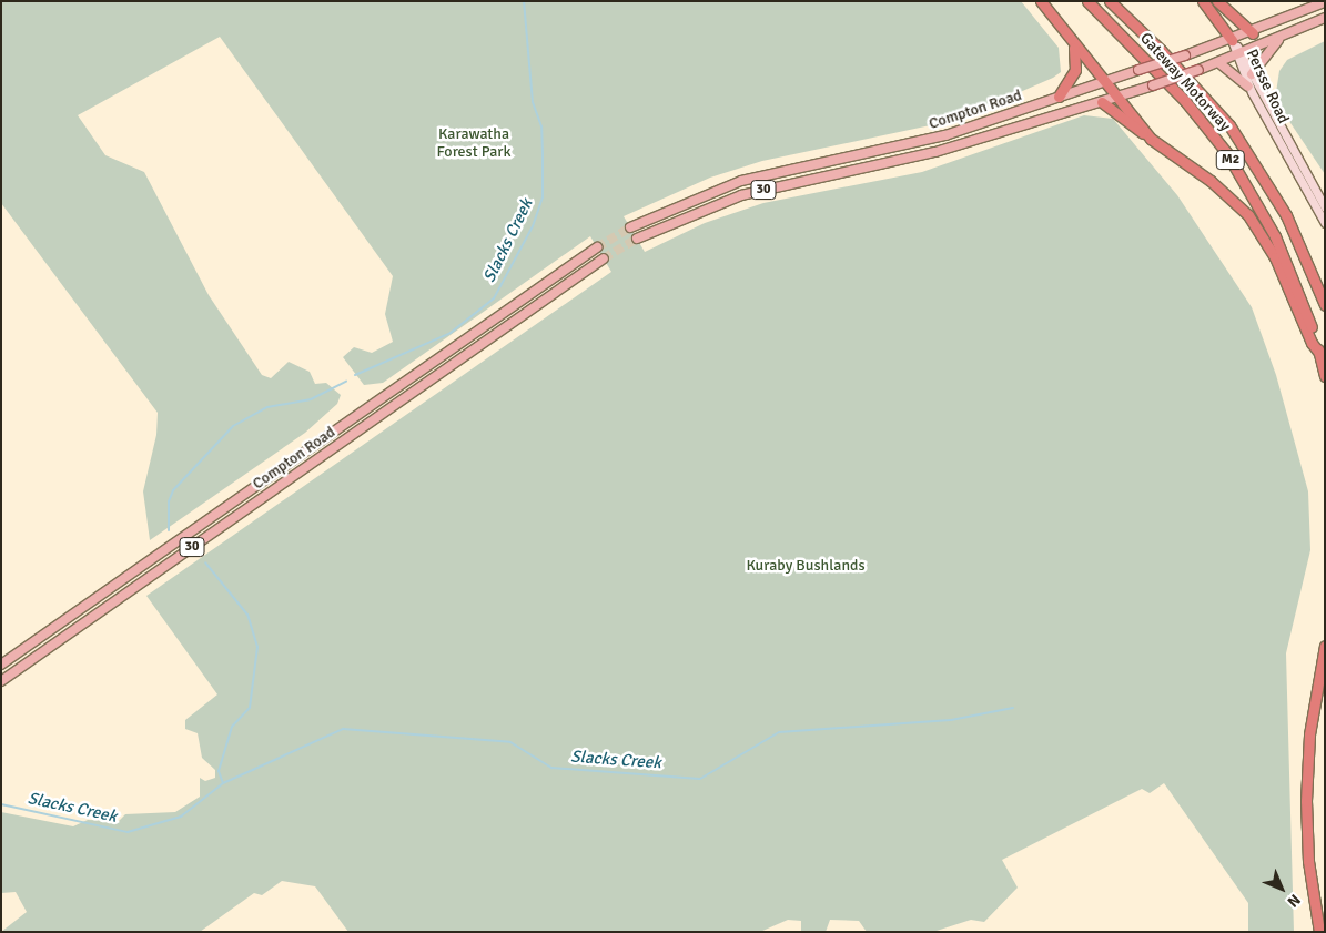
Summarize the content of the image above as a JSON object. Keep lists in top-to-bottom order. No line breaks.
{"streets":{"highway":["Gateway Motorway","M2"],"main road":["Compton Road","30"],"street":["Persse Road"]},"crossings":[["Persse Road","Compton Road"]],"water":["Slacks Creek"],"parks":["Karawatha Forest Park","Kuraby Bushlands"],"north":"bottom right"}
